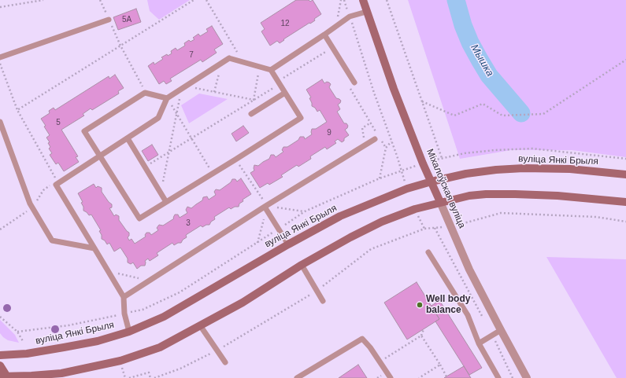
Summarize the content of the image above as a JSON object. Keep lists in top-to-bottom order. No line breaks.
{"streets":{"main road":["вуліца Янкі Брыля","Міхалоўская вуліца"]},"crossings":[["вуліца Янкі Брыля","Міхалоўская вуліца"]],"water":["Мышка"],"places":["Well body balance"],"house_numbers":["5А","12","7","5","9","3"]}
